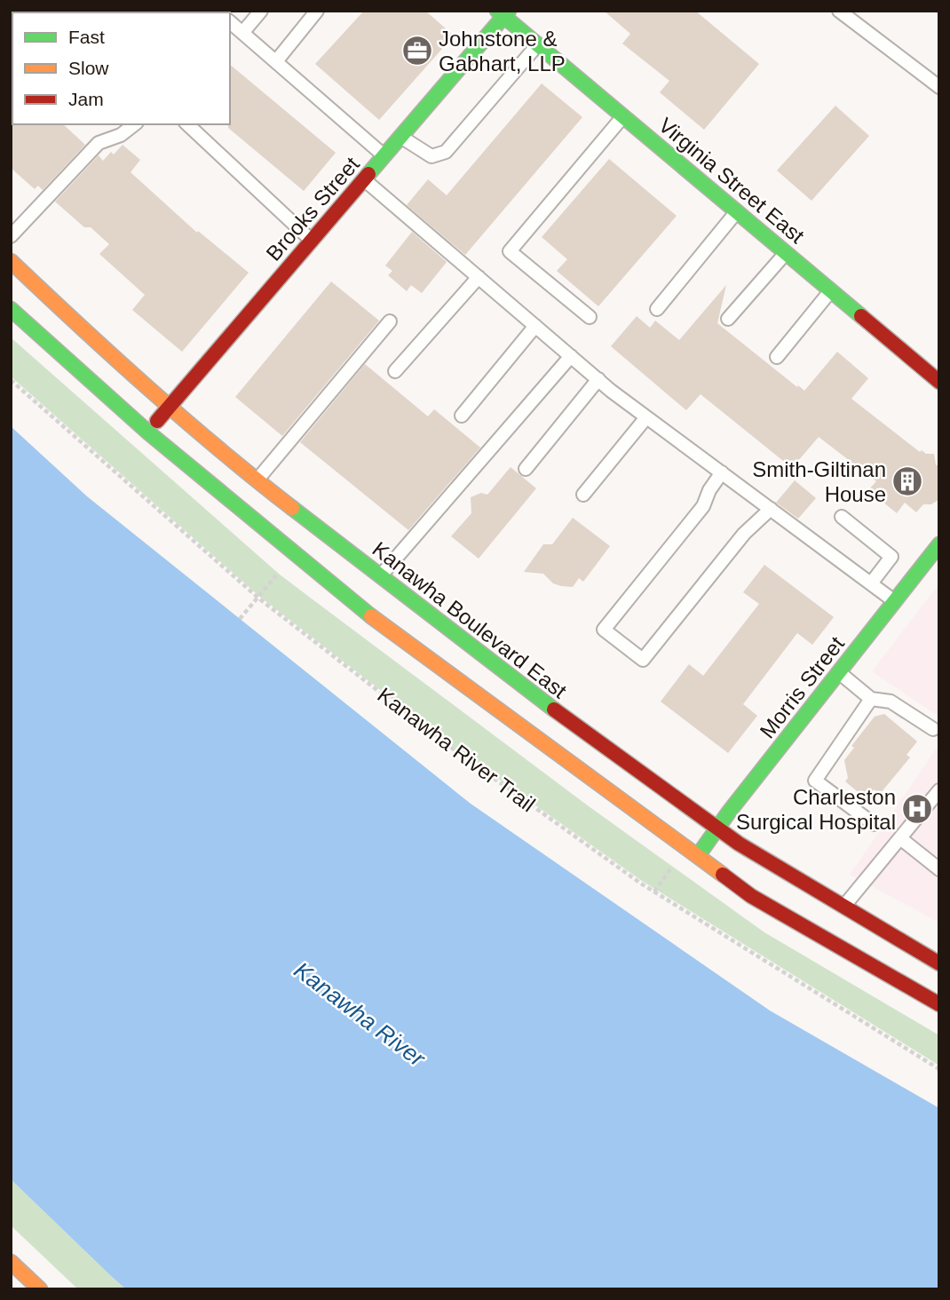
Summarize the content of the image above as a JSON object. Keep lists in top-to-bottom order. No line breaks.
{"streets":{"main road":["Virginia Street East","Brooks Street","Kanawha Boulevard East","Morris Street"],"path":["Kanawha River Trail"]},"crossings":[["Virginia Street East","Brooks Street"],["Brooks Street","Kanawha Boulevard East"],["Kanawha Boulevard East","Morris Street"]],"water":["Kanawha River"],"places":{"office":["Johnstone & Gabhart, LLP"],"building":["Smith-Giltinan House"],"hospital":["Charleston Surgical Hospital"]},"legend":["Fast","Slow","Jam"]}
